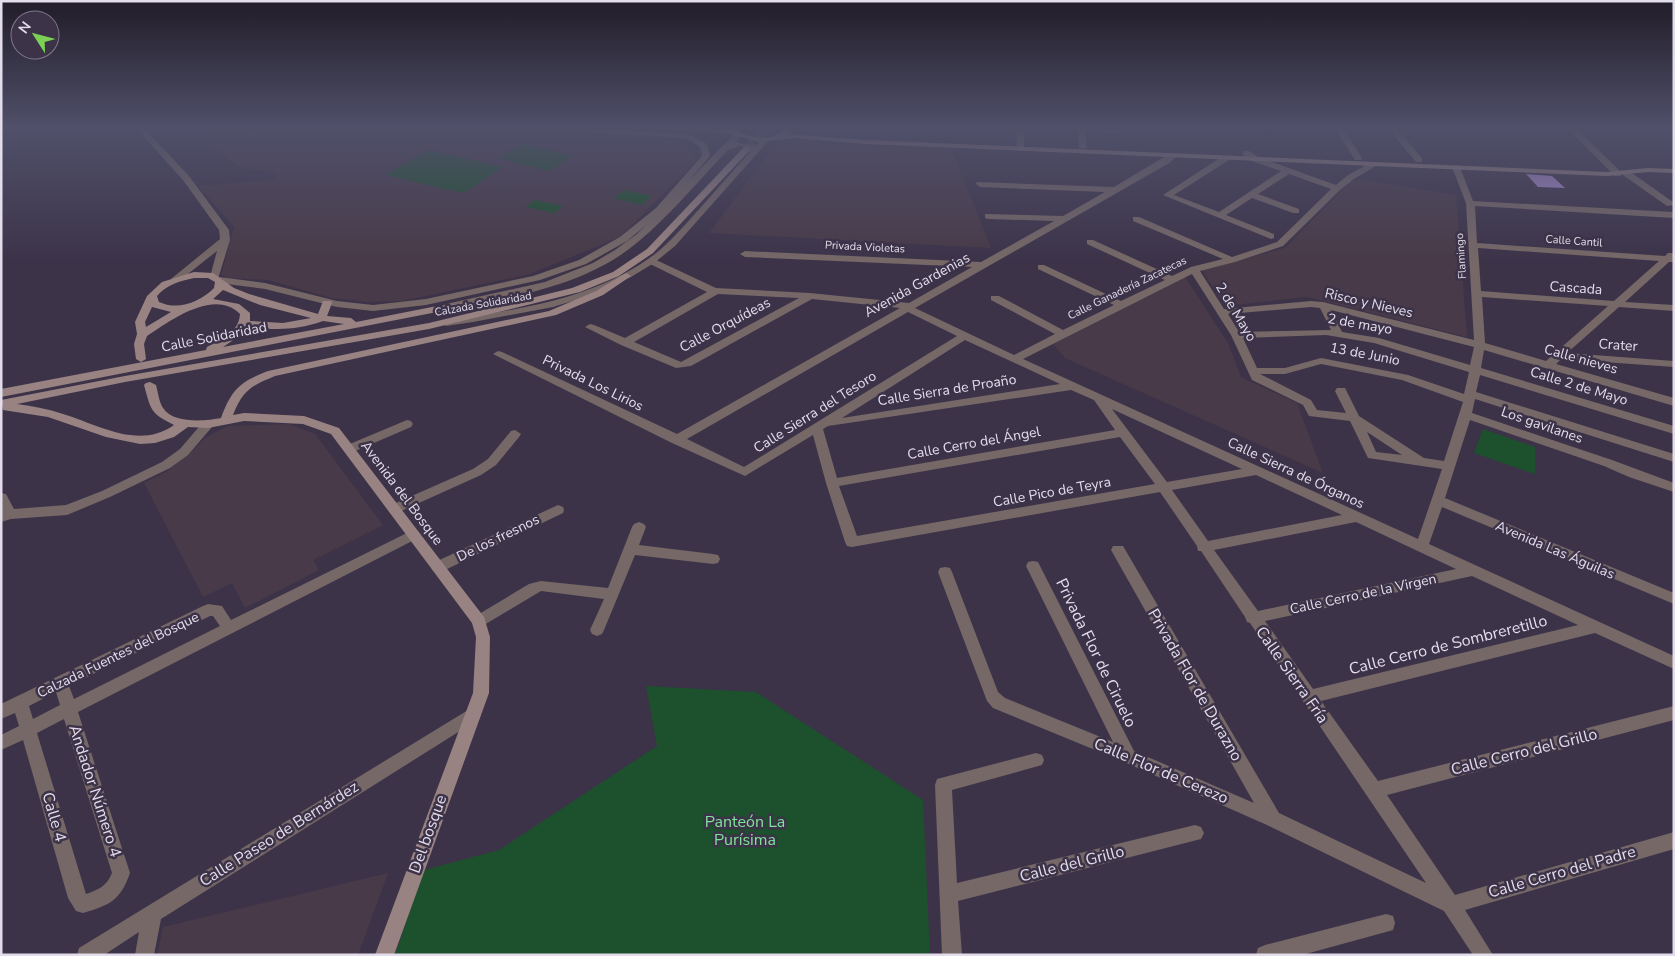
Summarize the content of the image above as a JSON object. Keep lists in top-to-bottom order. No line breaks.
{"streets":{"main road":["Calzada Solidaridad","Calle Solidaridad","Avenida del Bosque","Del bosque"],"street":["Calle Cantil","Privada Violetas","Flamingo","Avenida Gardenias","Calle Ganadería Zacatecas","Cascada","Risco y Nieves","2 de Mayo","2 de mayo","Calle Orquídeas","Crater","13 de Junio","Calle nieves","Privada Los Lirios","Calle 2 de Mayo","Calle Sierra de Proaño","Calle Sierra del Tesoro","Los gavilanes","Calle Cerro del Ángel","Calle Sierra de Órganos","Calle Pico de Teyra","De los fresnos","Avenida Las Águilas","Calle Cerro de la Virgen","Calle Cerro de Sombreretillo","Privada Flor de Ciruelo","Calzada Fuentes del Bosque","Calle Sierra Fría","Privada Flor de Durazno","Calle Cerro del Grillo","Calle Flor de Cerezo","Andador Número 4","Calle 4","Calle Paseo de Bernárdez","Calle del Grillo","Calle Cerro del Padre"]},"crossings":[["Calle Cantil","Flamingo"],["Privada Violetas","Avenida Gardenias"],["Flamingo","Cascada"],["Flamingo","Risco y Nieves"],["Flamingo","2 de mayo"],["Flamingo","13 de Junio"],["Flamingo","Calle nieves"],["Flamingo","Calle 2 de Mayo"],["Flamingo","Los gavilanes"],["Flamingo","Calle Sierra de Órganos"],["Flamingo","Avenida Las Águilas"],["Avenida Gardenias","Calle Orquídeas"],["Avenida Gardenias","Privada Los Lirios"],["Avenida Gardenias","Calle Sierra del Tesoro"],["Avenida Gardenias","Calle Sierra de Órganos"],["Calle Ganadería Zacatecas","2 de Mayo"],["Calle Ganadería Zacatecas","Calle Sierra de Órganos"],["Risco y Nieves","2 de Mayo"],["Risco y Nieves","Calle nieves"],["Calzada Solidaridad","Calle Orquídeas"],["Calzada Solidaridad","Calle Solidaridad"],["2 de Mayo","2 de mayo"],["2 de Mayo","13 de Junio"],["2 de mayo","Calle 2 de Mayo"],["Calle Orquídeas","Calle Sierra de Órganos"],["Privada Los Lirios","Calle Sierra del Tesoro"],["Calle Sierra de Proaño","Calle Sierra del Tesoro"],["Calle Sierra de Proaño","Calle Sierra de Órganos"],["Calle Sierra del Tesoro","Calle Sierra de Órganos"],["Calle Cerro del Ángel","Calle Pico de Teyra"],["Calle Cerro del Ángel","Calle Sierra Fría"],["Calle Sierra de Órganos","Calle Pico de Teyra"],["Calle Sierra de Órganos","Calle Cerro de la Virgen"],["Calle Sierra de Órganos","Calle Cerro de Sombreretillo"],["Calle Sierra de Órganos","Calle Sierra Fría"],["Calle Pico de Teyra","Calle Sierra Fría"],["Avenida del Bosque","De los fresnos"],["Avenida del Bosque","Calzada Fuentes del Bosque"],["Calle Cerro de la Virgen","Calle Sierra Fría"],["Calle Cerro de Sombreretillo","Calle Sierra Fría"],["Privada Flor de Ciruelo","Calle Flor de Cerezo"],["Calzada Fuentes del Bosque","Andador Número 4"],["Calzada Fuentes del Bosque","Calle 4"],["Calle Sierra Fría","Calle Cerro del Grillo"],["Calle Sierra Fría","Calle Flor de Cerezo"],["Calle Sierra Fría","Calle Cerro del Padre"],["Privada Flor de Durazno","Calle Flor de Cerezo"],["Calle Flor de Cerezo","Calle Cerro del Padre"],["Andador Número 4","Calle 4"],["Calle Paseo de Bernárdez","Del bosque"]],"parks":["Panteón La Purísima"],"north":"top left"}
